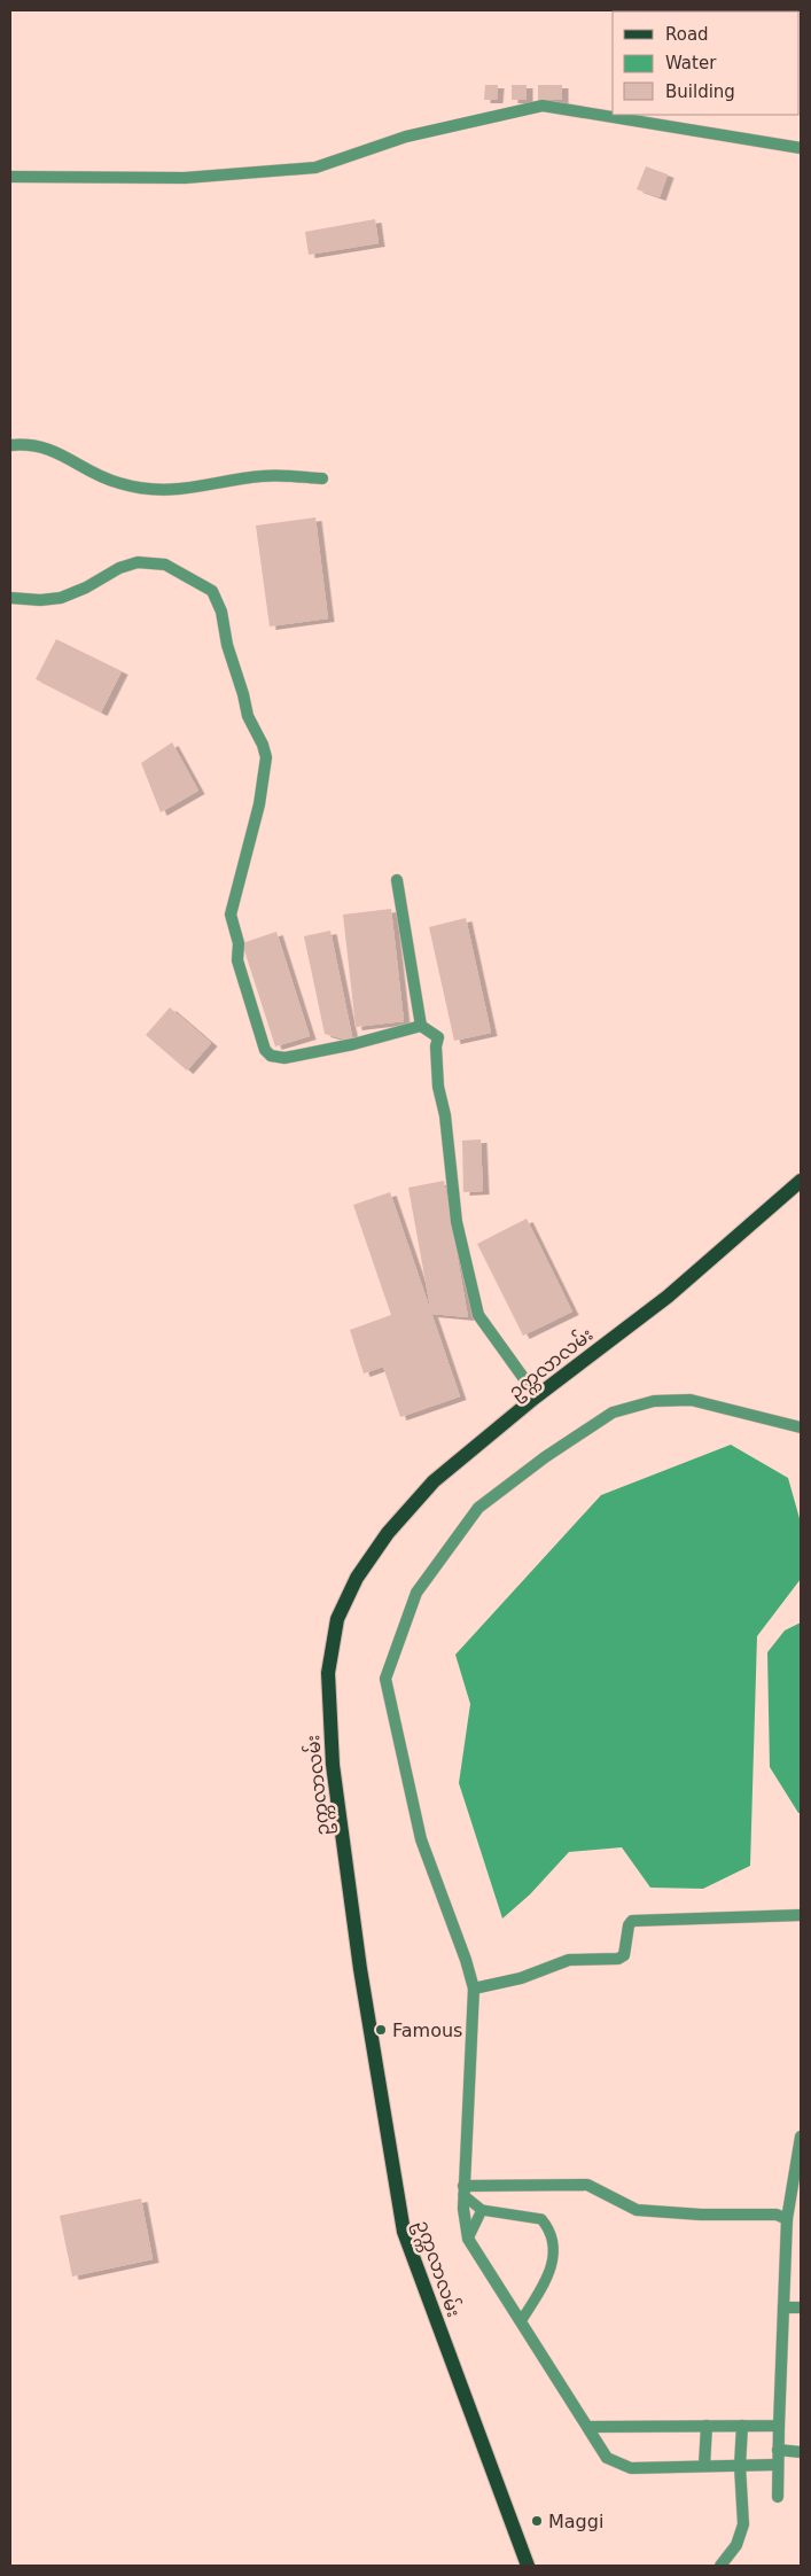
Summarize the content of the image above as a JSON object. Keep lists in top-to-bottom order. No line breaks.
{"streets":{"main road":["ဥက္ကလာလမ်း"]},"places":["Famous","Maggi"],"legend":["Road","Water","Building"]}
